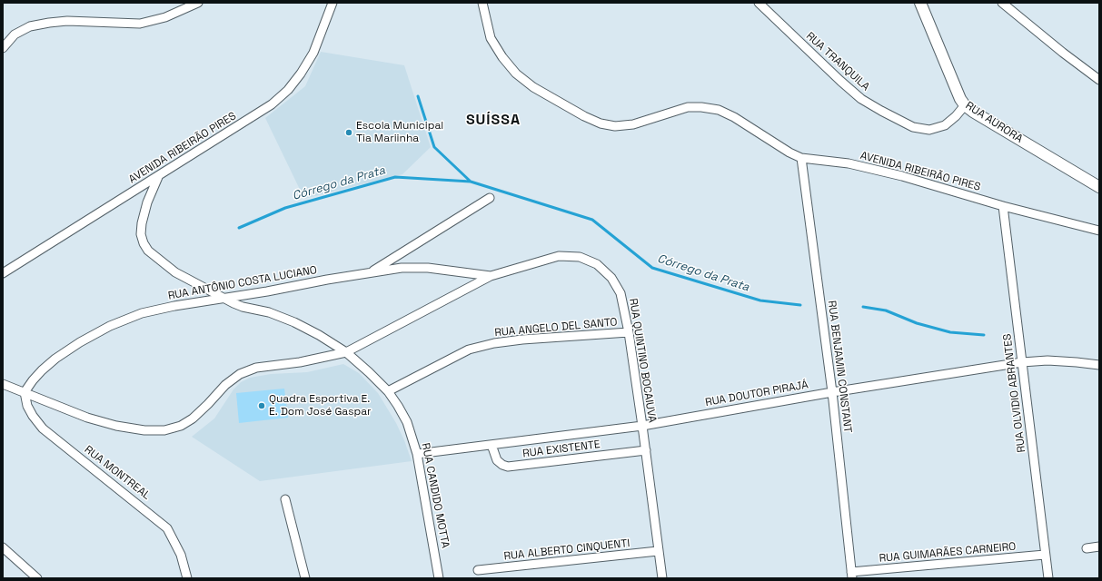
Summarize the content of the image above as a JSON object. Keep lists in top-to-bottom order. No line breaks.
{"streets":{"street":["RUA TRANQUILA","RUA AURORA","AVENIDA RIBEIRÃO PIRES","RUA ANTÔNIO COSTA LUCIANO","RUA ANGELO DEL SANTO","RUA QUINTINO BOCAIUVA","RUA BENJAMIN CONSTANT","RUA OLVIDIO ABRANTES","RUA DOUTOR PIRAJÁ","RUA EXISTENTE","RUA MONTREAL","RUA CANDIDO MOTTA","RUA ALBERTO CINQUENTI","RUA GUIMARÃES CARNEIRO"]},"crossings":[["RUA TRANQUILA","RUA AURORA"],["AVENIDA RIBEIRÃO PIRES","RUA BENJAMIN CONSTANT"],["AVENIDA RIBEIRÃO PIRES","RUA OLVIDIO ABRANTES"],["AVENIDA RIBEIRÃO PIRES","RUA CANDIDO MOTTA"],["RUA ANTÔNIO COSTA LUCIANO","RUA QUINTINO BOCAIUVA"],["RUA ANTÔNIO COSTA LUCIANO","RUA MONTREAL"],["RUA ANTÔNIO COSTA LUCIANO","RUA CANDIDO MOTTA"],["RUA ANGELO DEL SANTO","RUA QUINTINO BOCAIUVA"],["RUA ANGELO DEL SANTO","RUA CANDIDO MOTTA"],["RUA QUINTINO BOCAIUVA","RUA DOUTOR PIRAJÁ"],["RUA QUINTINO BOCAIUVA","RUA EXISTENTE"],["RUA QUINTINO BOCAIUVA","RUA ALBERTO CINQUENTI"],["RUA BENJAMIN CONSTANT","RUA DOUTOR PIRAJÁ"],["RUA BENJAMIN CONSTANT","RUA GUIMARÃES CARNEIRO"],["RUA OLVIDIO ABRANTES","RUA DOUTOR PIRAJÁ"],["RUA OLVIDIO ABRANTES","RUA GUIMARÃES CARNEIRO"],["RUA DOUTOR PIRAJÁ","RUA EXISTENTE"],["RUA DOUTOR PIRAJÁ","RUA CANDIDO MOTTA"]],"districts":["SUÍSSA"],"water":["Córrego da Prata"],"places":["Escola Municipal Tia Mariinha","Quadra Esportiva E. E. Dom José Gaspar"]}
